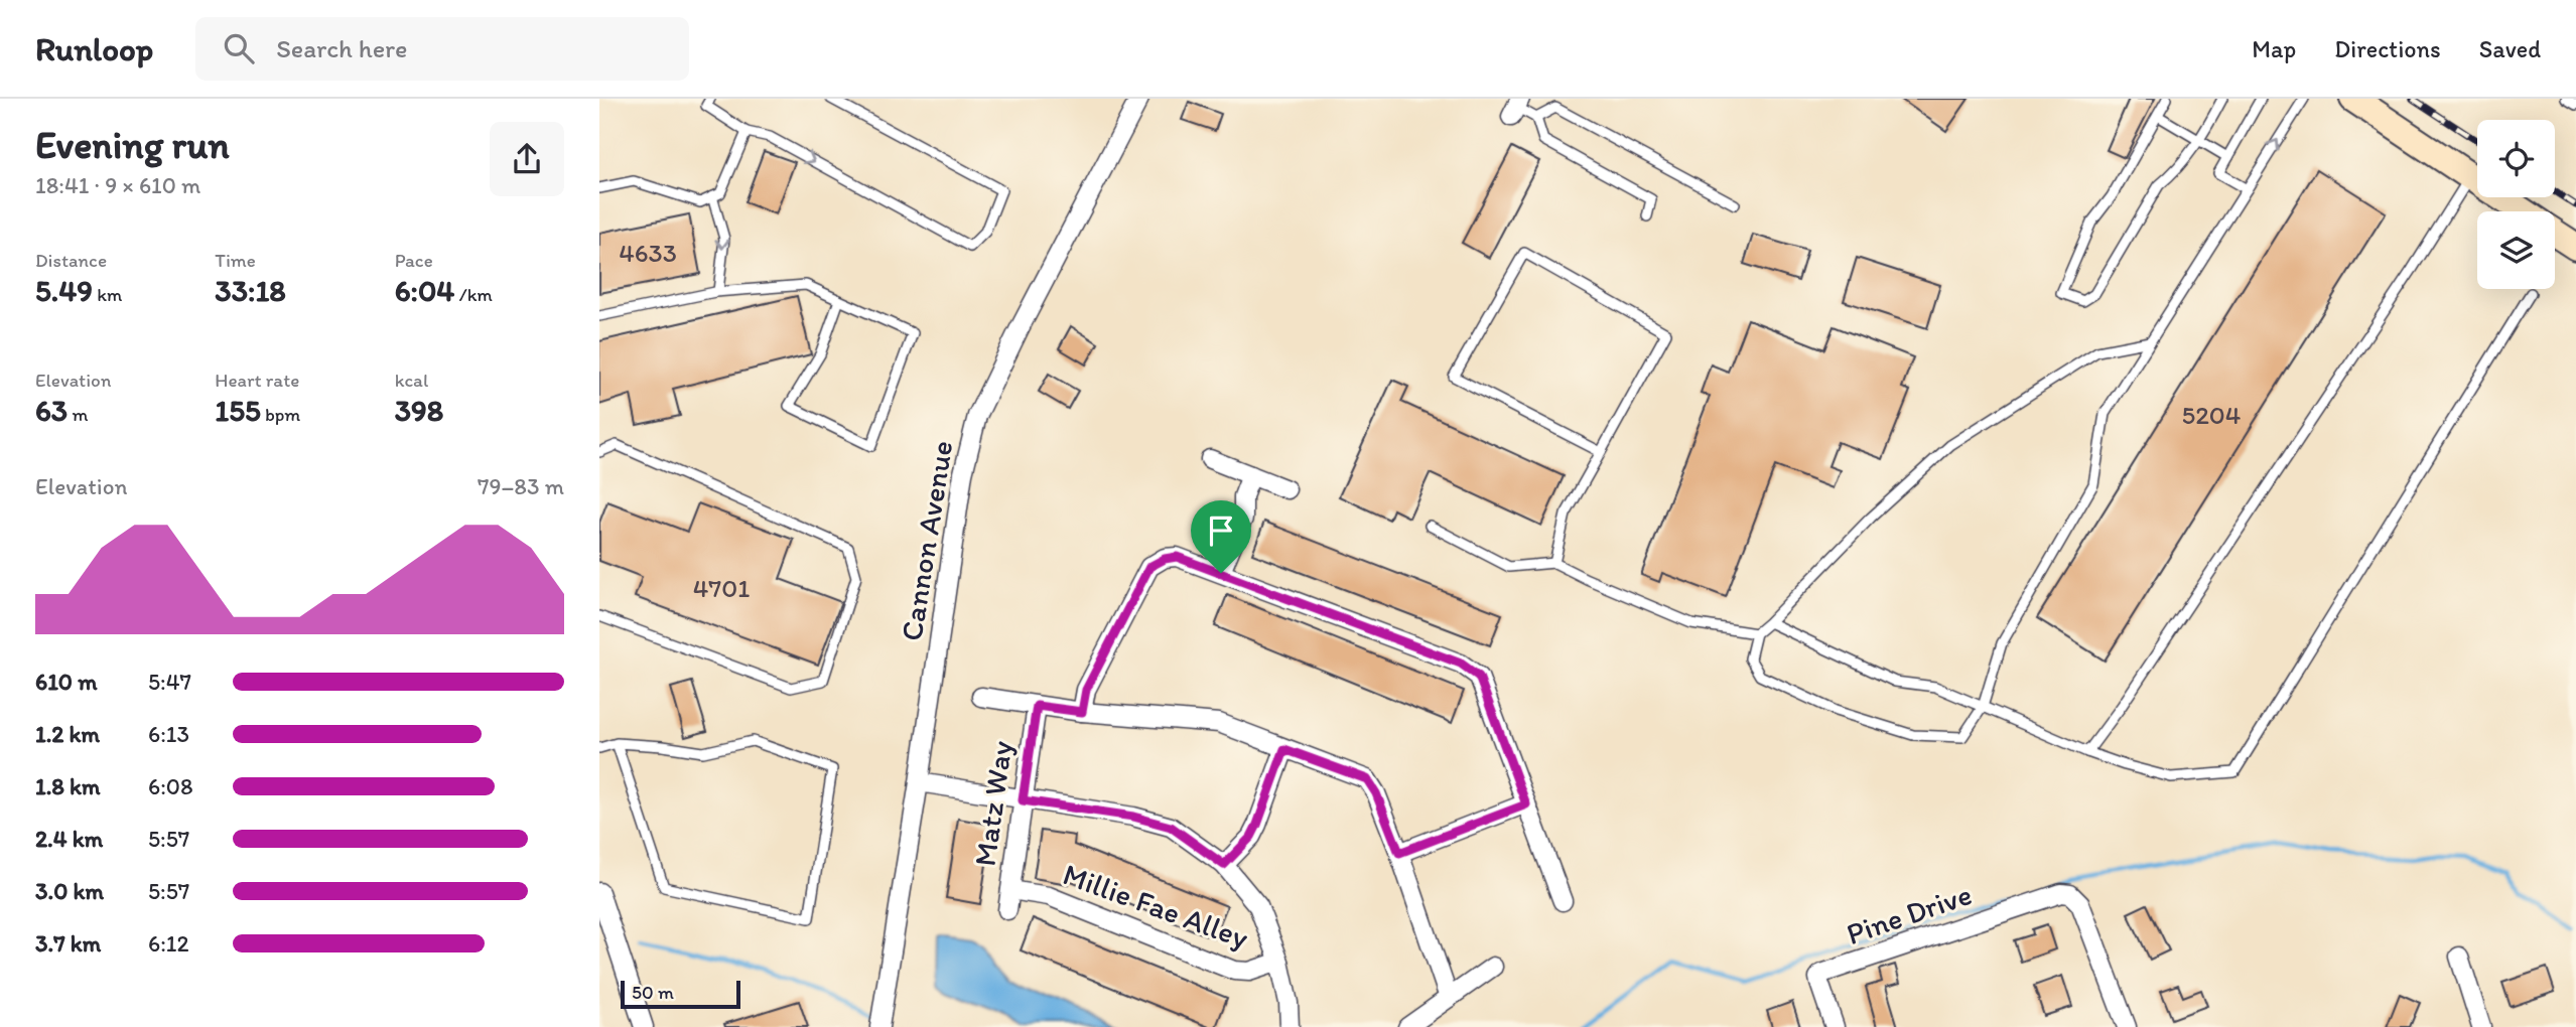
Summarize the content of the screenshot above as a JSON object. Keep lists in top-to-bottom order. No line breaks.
{"streets":{"street":["Cannon Avenue","Matz Way","Millie Fae Alley","Pine Drive"]},"crossings":[["Matz Way","Millie Fae Alley"]],"house_numbers":["4633","5204","4701"],"scale_bar":"50 m","page":{"header":"Runloop","search":"Search here","nav":["Map","Directions","Saved"],"heading":["Evening run","18:41 · 9 × 610 m"],"stats":[["Distance","5.49 km"],["Time","33:18"],["Pace","6:04 /km"],["Elevation","63 m"],["Heart rate","155 bpm"],["kcal","398"]],"chart":["Elevation","79–83 m"],"list":[{"name":"610 m","note":"5:47"},{"name":"1.2 km","note":"6:13"},{"name":"1.8 km","note":"6:08"},{"name":"2.4 km","note":"5:57"},{"name":"3.0 km","note":"5:57"},{"name":"3.7 km","note":"6:12"}],"scale":"50 m"}}
